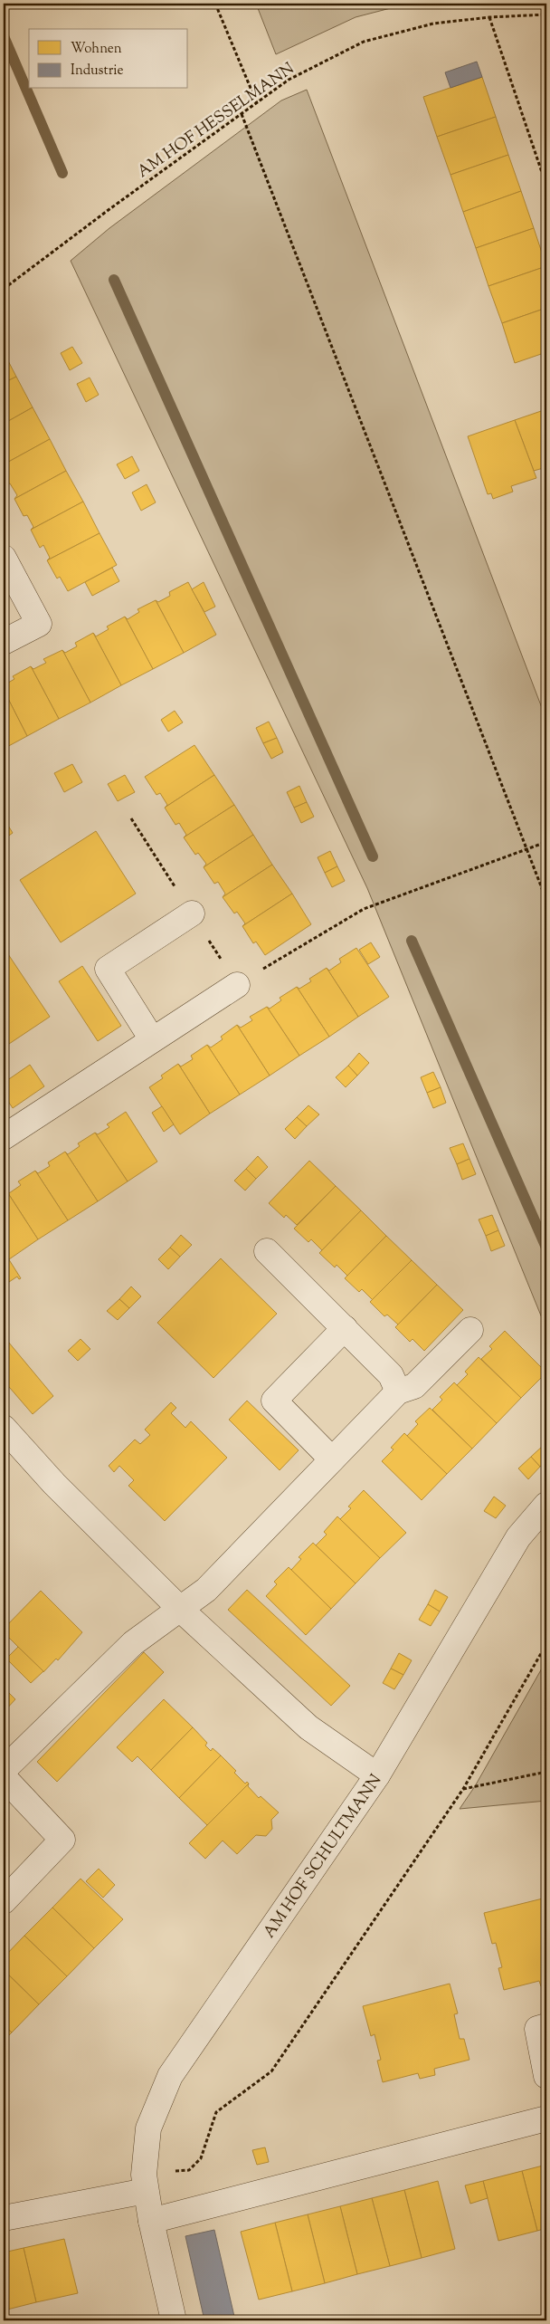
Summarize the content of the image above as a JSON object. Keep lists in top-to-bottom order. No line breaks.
{"streets":{"street":["AM HOF SCHULTMANN"],"path":["AM HOF HESSELMANN"]},"legend":["Wohnen","Industrie"]}
